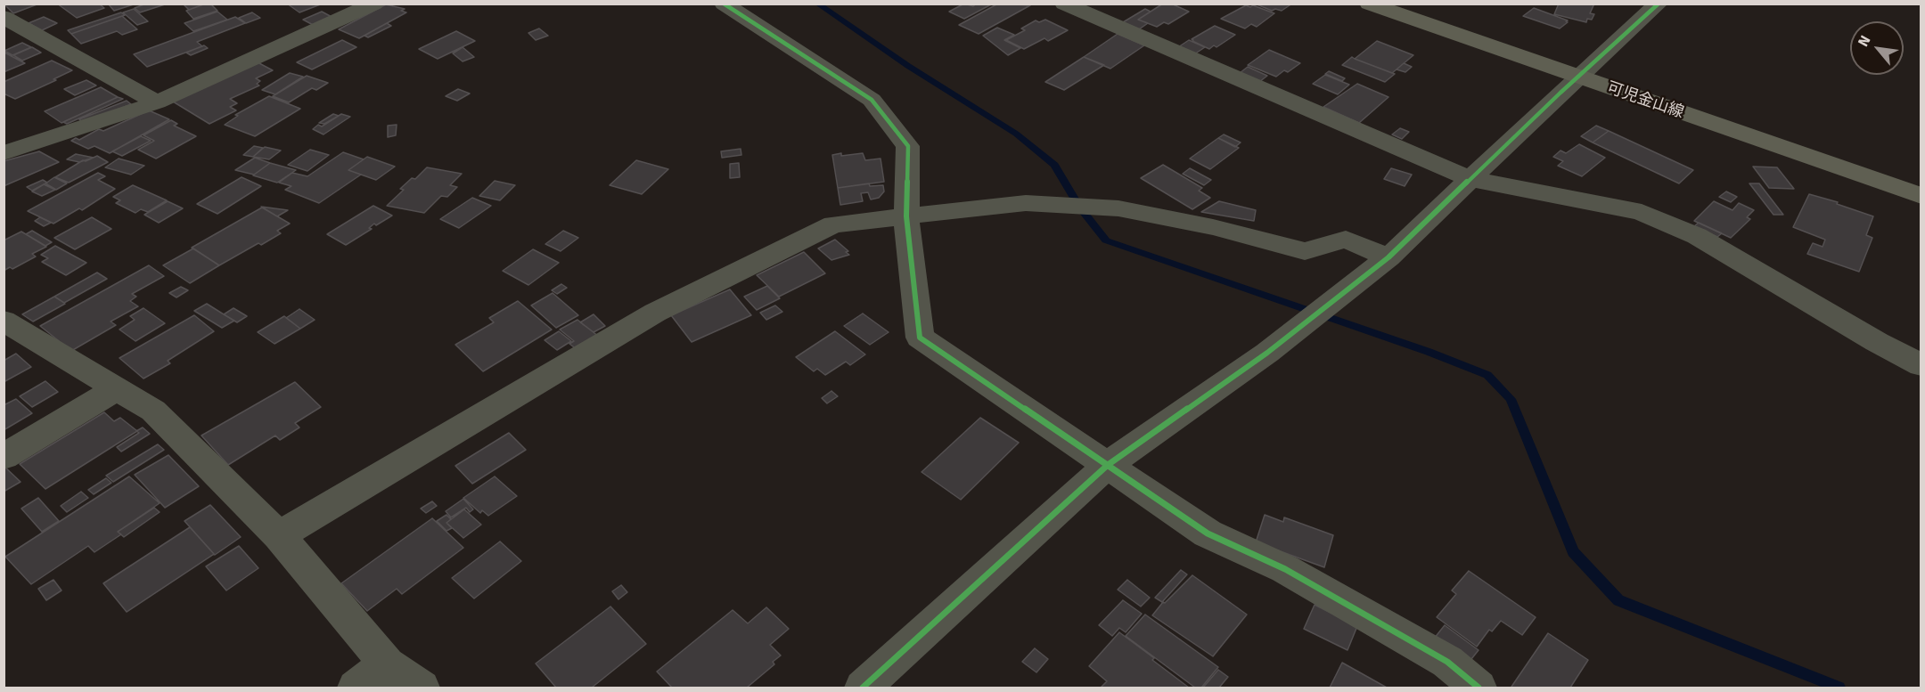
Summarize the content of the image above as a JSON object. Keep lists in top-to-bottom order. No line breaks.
{"streets":{"main road":["可児金山線"]},"north":"top left"}
